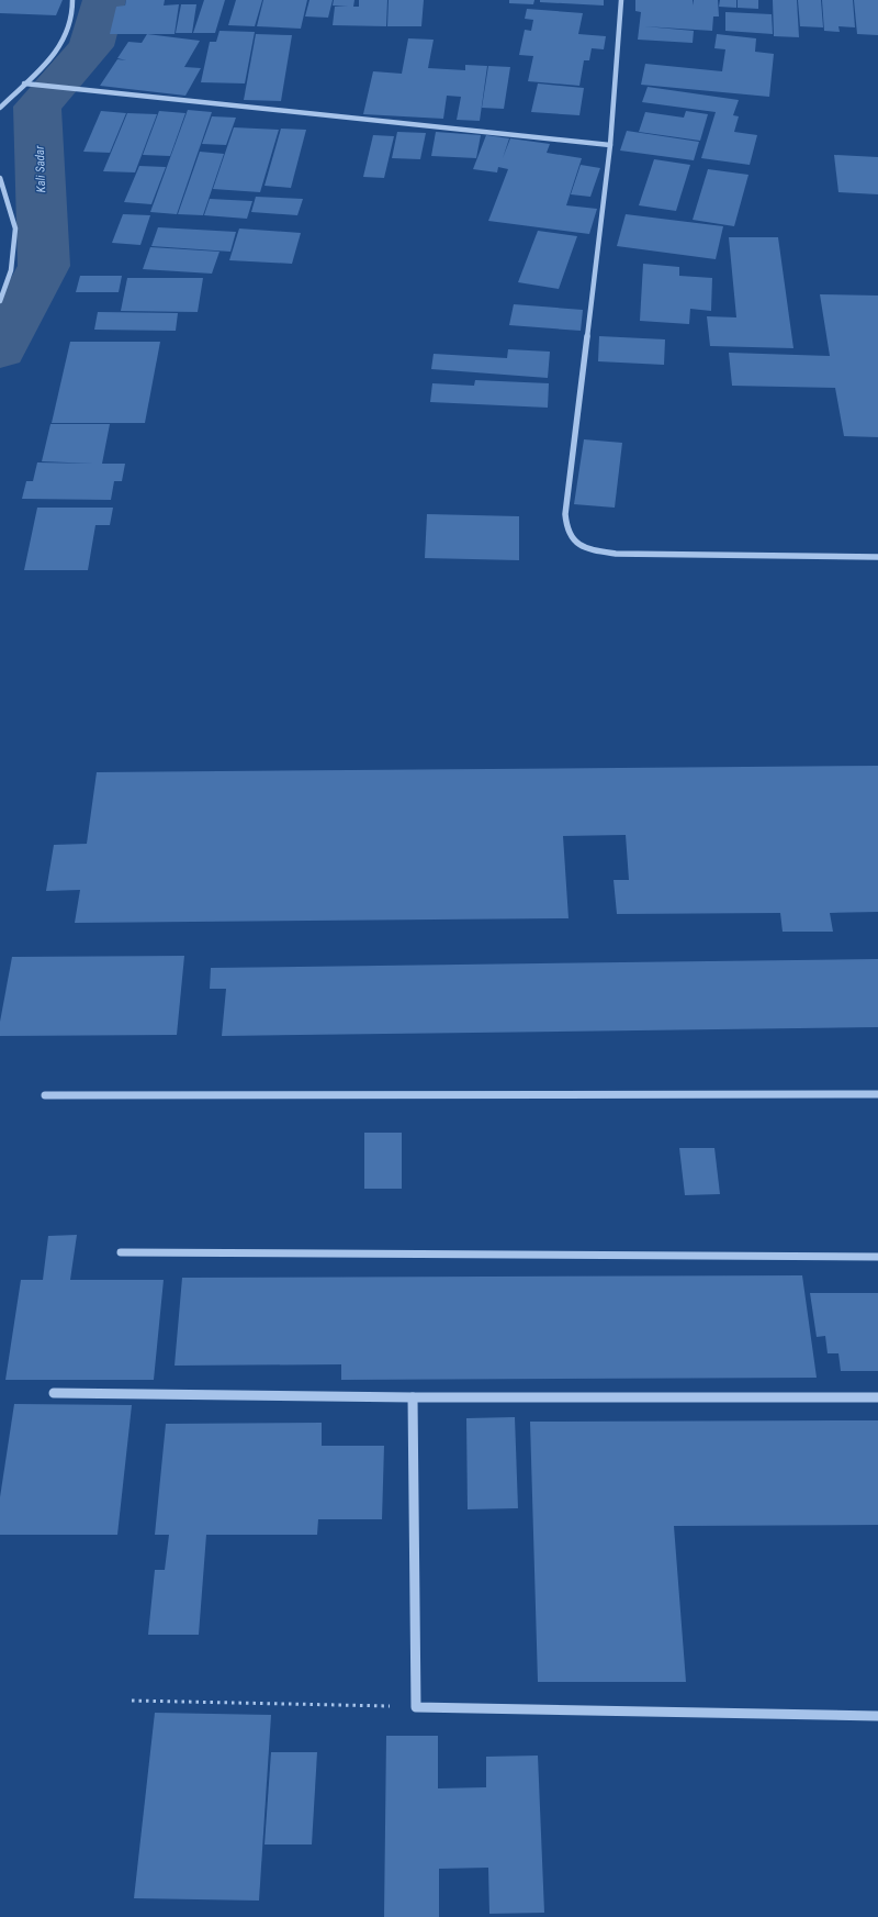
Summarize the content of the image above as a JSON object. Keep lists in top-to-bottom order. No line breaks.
{"water":["Kali Sadar"]}
